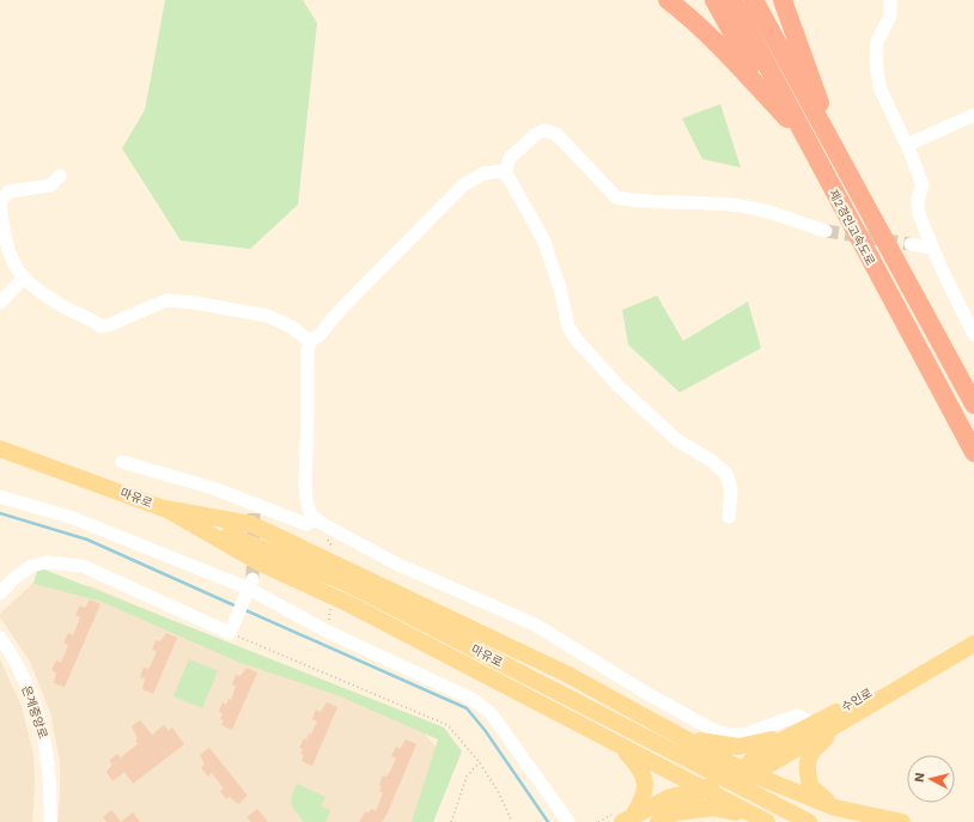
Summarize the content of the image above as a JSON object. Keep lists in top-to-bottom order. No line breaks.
{"streets":{"highway":["제2경인고속도로"],"main road":["마유로","수인로"],"street":["은계중앙로"]},"north":"left"}
